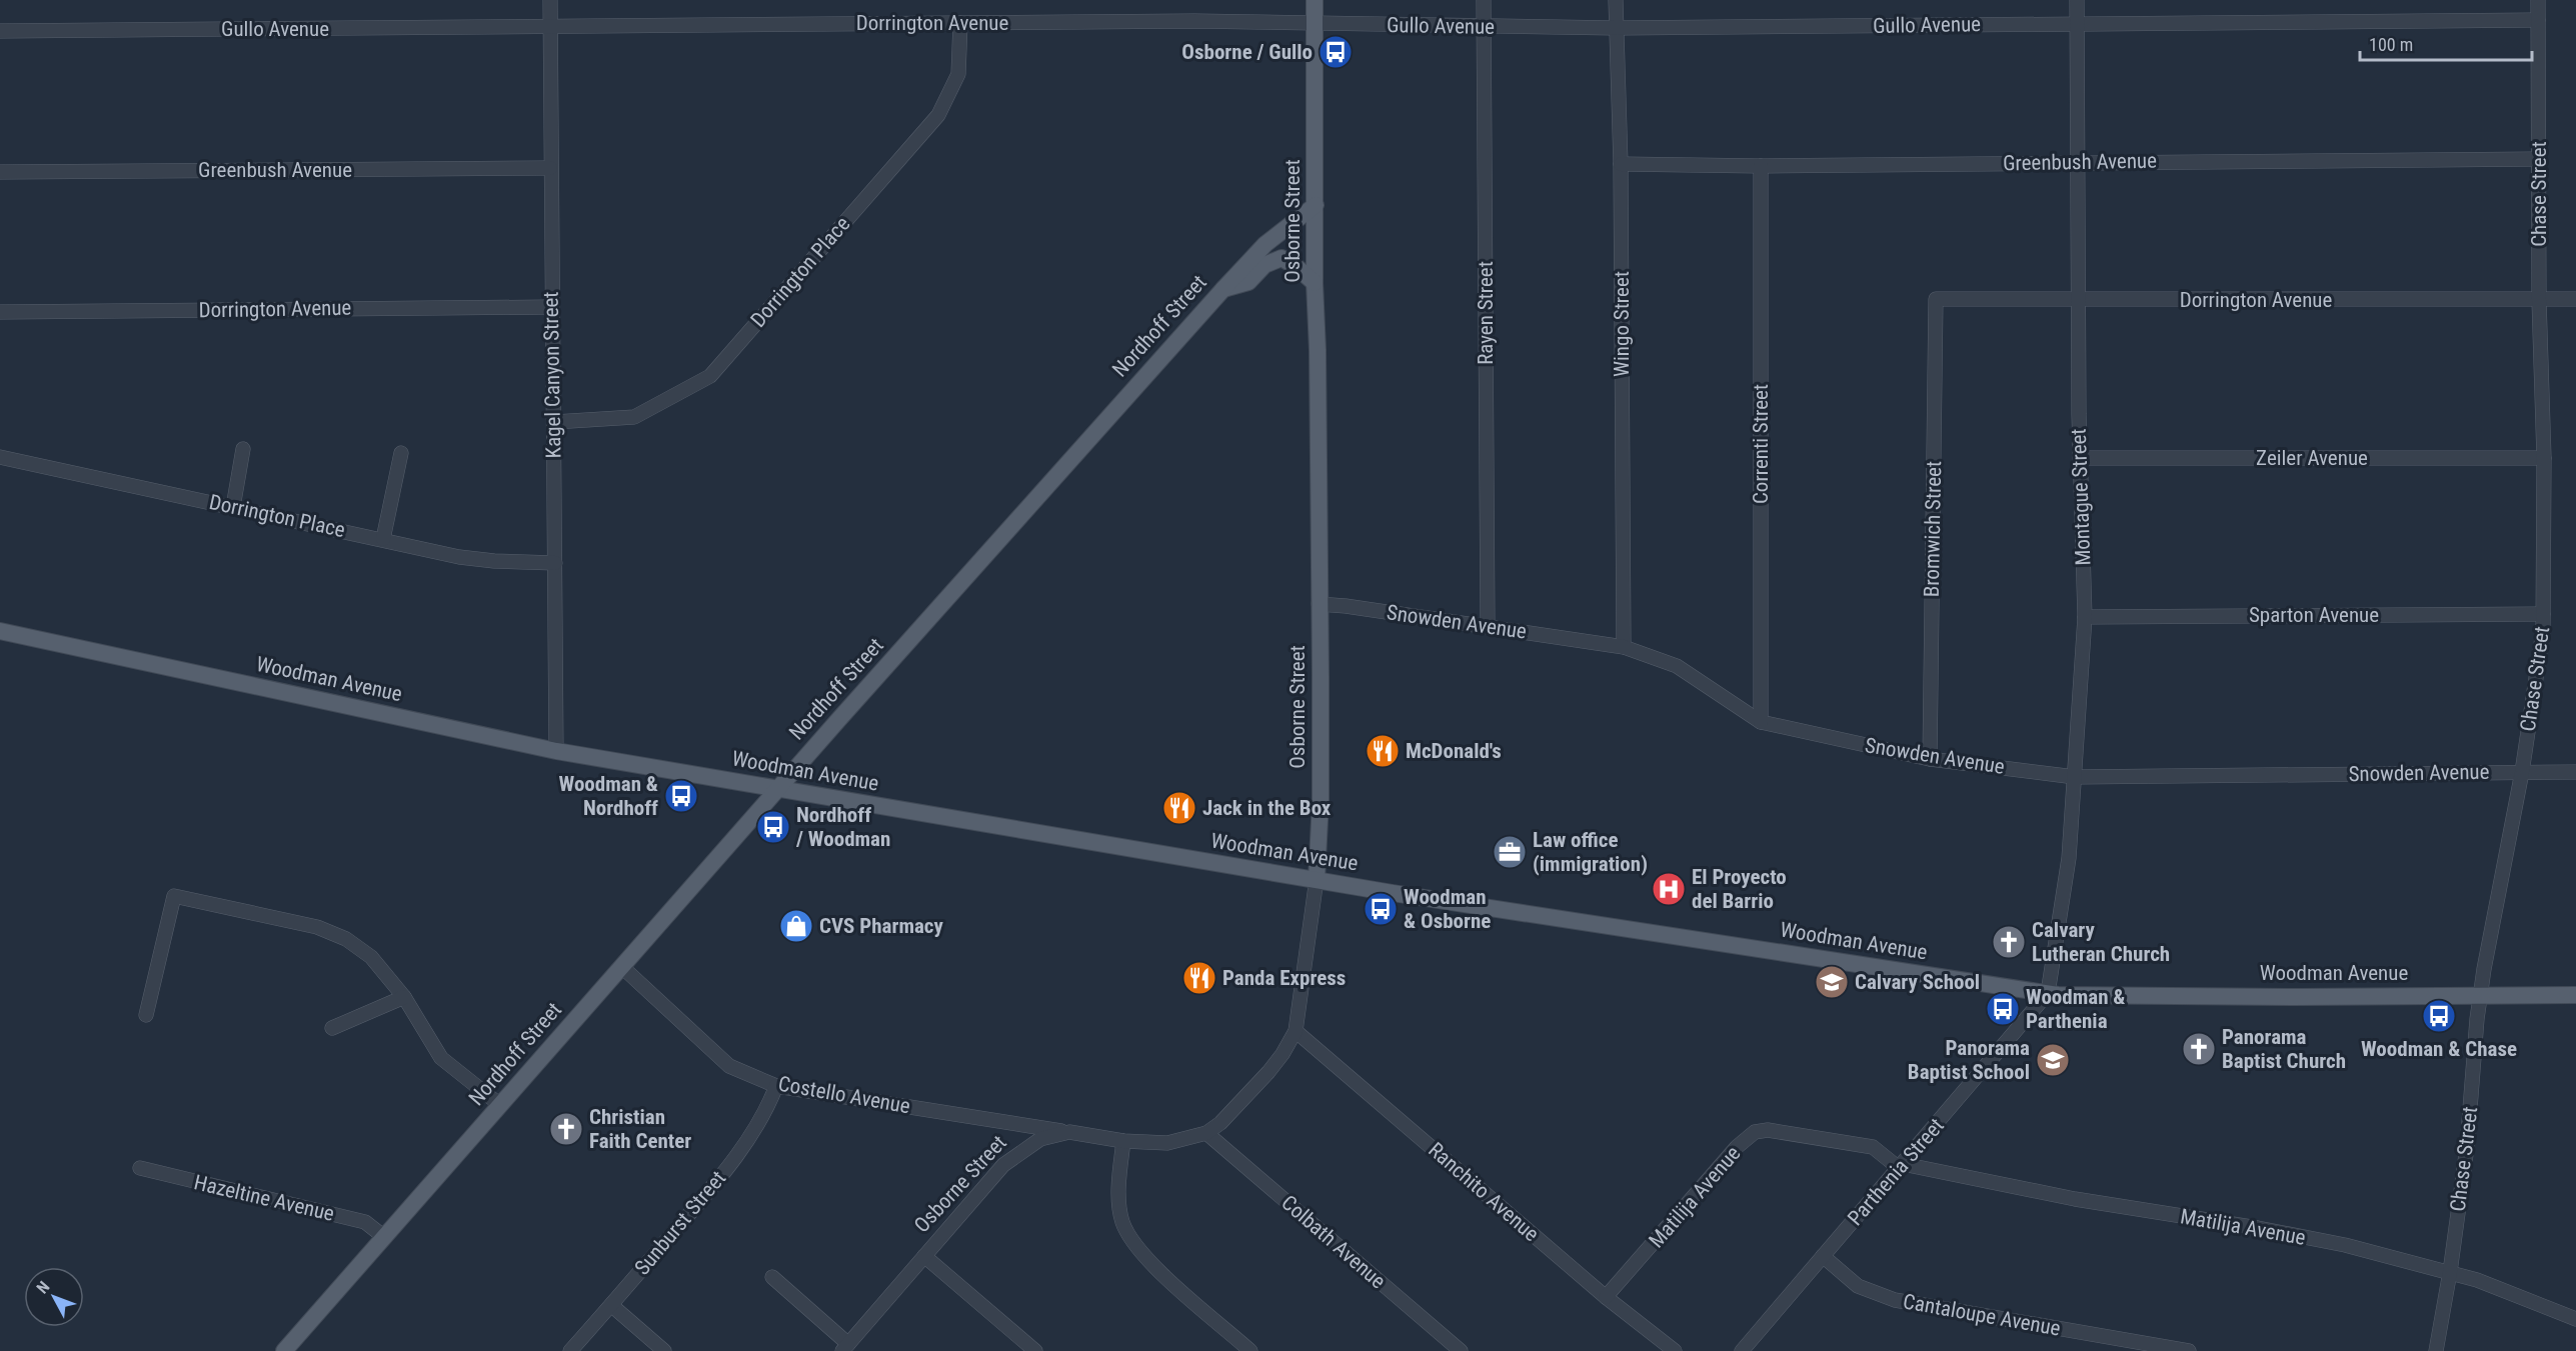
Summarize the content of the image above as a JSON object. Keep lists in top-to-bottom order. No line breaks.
{"streets":{"main road":["Osborne Street","Nordhoff Street","Woodman Avenue"],"street":["Dorrington Avenue","Gullo Avenue","Greenbush Avenue","Chase Street","Dorrington Place","Rayen Street","Wingo Street","Kagel Canyon Street","Correnti Street","Zeiler Avenue","Montague Street","Bromwich Street","Sparton Avenue","Snowden Avenue","Costello Avenue","Parthenia Street","Ranchito Avenue","Matilija Avenue","Hazeltine Avenue","Sunburst Street","Colbath Avenue","Cantaloupe Avenue"]},"crossings":[["Dorrington Avenue","Gullo Avenue"],["Dorrington Avenue","Chase Street"],["Dorrington Avenue","Osborne Street"],["Dorrington Avenue","Dorrington Place"],["Dorrington Avenue","Kagel Canyon Street"],["Dorrington Avenue","Montague Street"],["Dorrington Avenue","Bromwich Street"],["Gullo Avenue","Chase Street"],["Gullo Avenue","Osborne Street"],["Gullo Avenue","Rayen Street"],["Gullo Avenue","Wingo Street"],["Gullo Avenue","Kagel Canyon Street"],["Gullo Avenue","Montague Street"],["Greenbush Avenue","Chase Street"],["Greenbush Avenue","Wingo Street"],["Greenbush Avenue","Kagel Canyon Street"],["Greenbush Avenue","Correnti Street"],["Greenbush Avenue","Montague Street"],["Chase Street","Zeiler Avenue"],["Chase Street","Sparton Avenue"],["Chase Street","Snowden Avenue"],["Chase Street","Woodman Avenue"],["Chase Street","Matilija Avenue"],["Osborne Street","Nordhoff Street"],["Osborne Street","Snowden Avenue"],["Osborne Street","Woodman Avenue"],["Osborne Street","Costello Avenue"],["Osborne Street","Ranchito Avenue"],["Osborne Street","Colbath Avenue"],["Dorrington Place","Kagel Canyon Street"],["Rayen Street","Snowden Avenue"],["Wingo Street","Snowden Avenue"],["Nordhoff Street","Woodman Avenue"],["Nordhoff Street","Costello Avenue"],["Nordhoff Street","Hazeltine Avenue"],["Kagel Canyon Street","Woodman Avenue"],["Correnti Street","Snowden Avenue"],["Zeiler Avenue","Montague Street"],["Montague Street","Sparton Avenue"],["Montague Street","Snowden Avenue"],["Montague Street","Woodman Avenue"],["Montague Street","Parthenia Street"],["Bromwich Street","Snowden Avenue"],["Woodman Avenue","Parthenia Street"],["Costello Avenue","Sunburst Street"],["Parthenia Street","Matilija Avenue"],["Parthenia Street","Cantaloupe Avenue"],["Ranchito Avenue","Matilija Avenue"]],"places":{"bus stop":["Osborne / Gullo","Woodman & Nordhoff","Nordhoff / Woodman","Woodman & Osborne","Woodman & Parthenia","Woodman & Chase"],"restaurant":["McDonald's","Jack in the Box","Panda Express"],"office":["Law office (immigration)"],"hospital":["El Proyecto del Barrio"],"shop":["CVS Pharmacy"],"church":["Calvary Lutheran Church","Panorama Baptist Church","Christian Faith Center"],"school or university":["Calvary School","Panorama Baptist School"]},"scale_bar":"100 m","north":"top left"}
